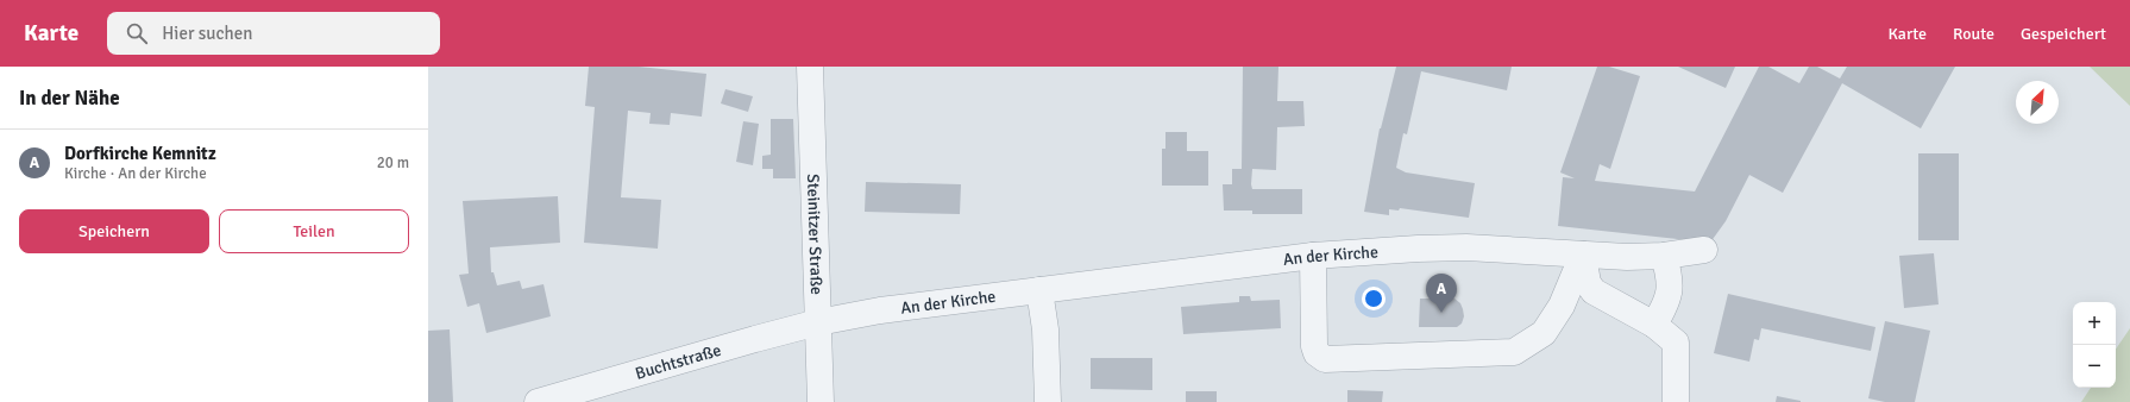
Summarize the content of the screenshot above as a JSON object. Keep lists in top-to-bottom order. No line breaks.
{"streets":{"street":["Steinitzer Straße","An der Kirche","Buchtstraße"]},"crossings":[["Steinitzer Straße","An der Kirche"],["Steinitzer Straße","Buchtstraße"],["An der Kirche","Buchtstraße"]],"north":"top right","page":{"header":"Karte","search":"Hier suchen","nav":["Karte","Route","Gespeichert"],"heading":"In der Nähe","list":[{"mark":"A","name":"Dorfkirche Kemnitz","note":"Kirche · An der Kirche","value":"20 m"}],"buttons":["Speichern","Teilen"],"pins":"A","map_buttons":["+","−"]}}
